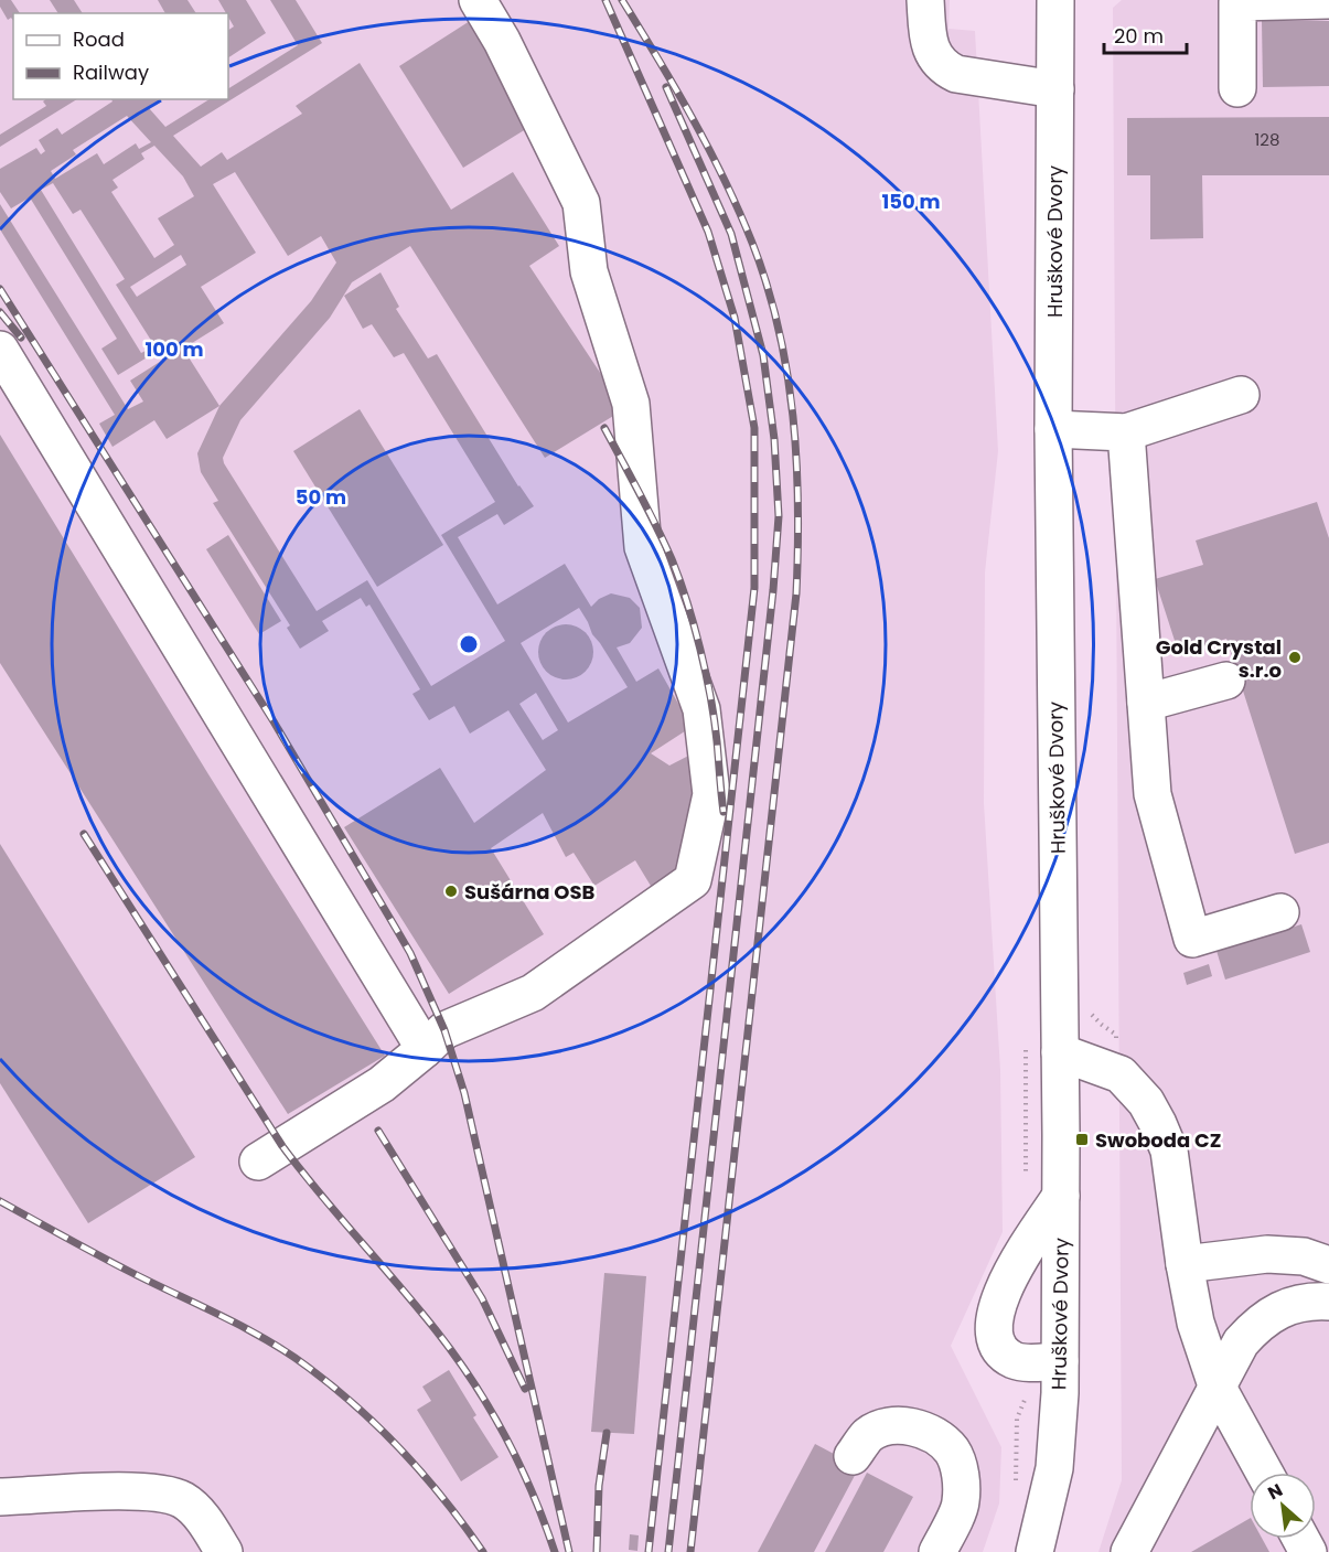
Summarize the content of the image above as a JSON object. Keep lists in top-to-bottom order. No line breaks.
{"streets":{"street":["Hruškové Dvory"]},"places":{"other":["Gold Crystal s.r.o","Sušárna OSB"],"transit":["Swoboda CZ"]},"house_numbers":["128"],"legend":["Road","Railway"],"scale_bar":"20 m","north":"top left","rings":["150 m","100 m","50 m"]}
